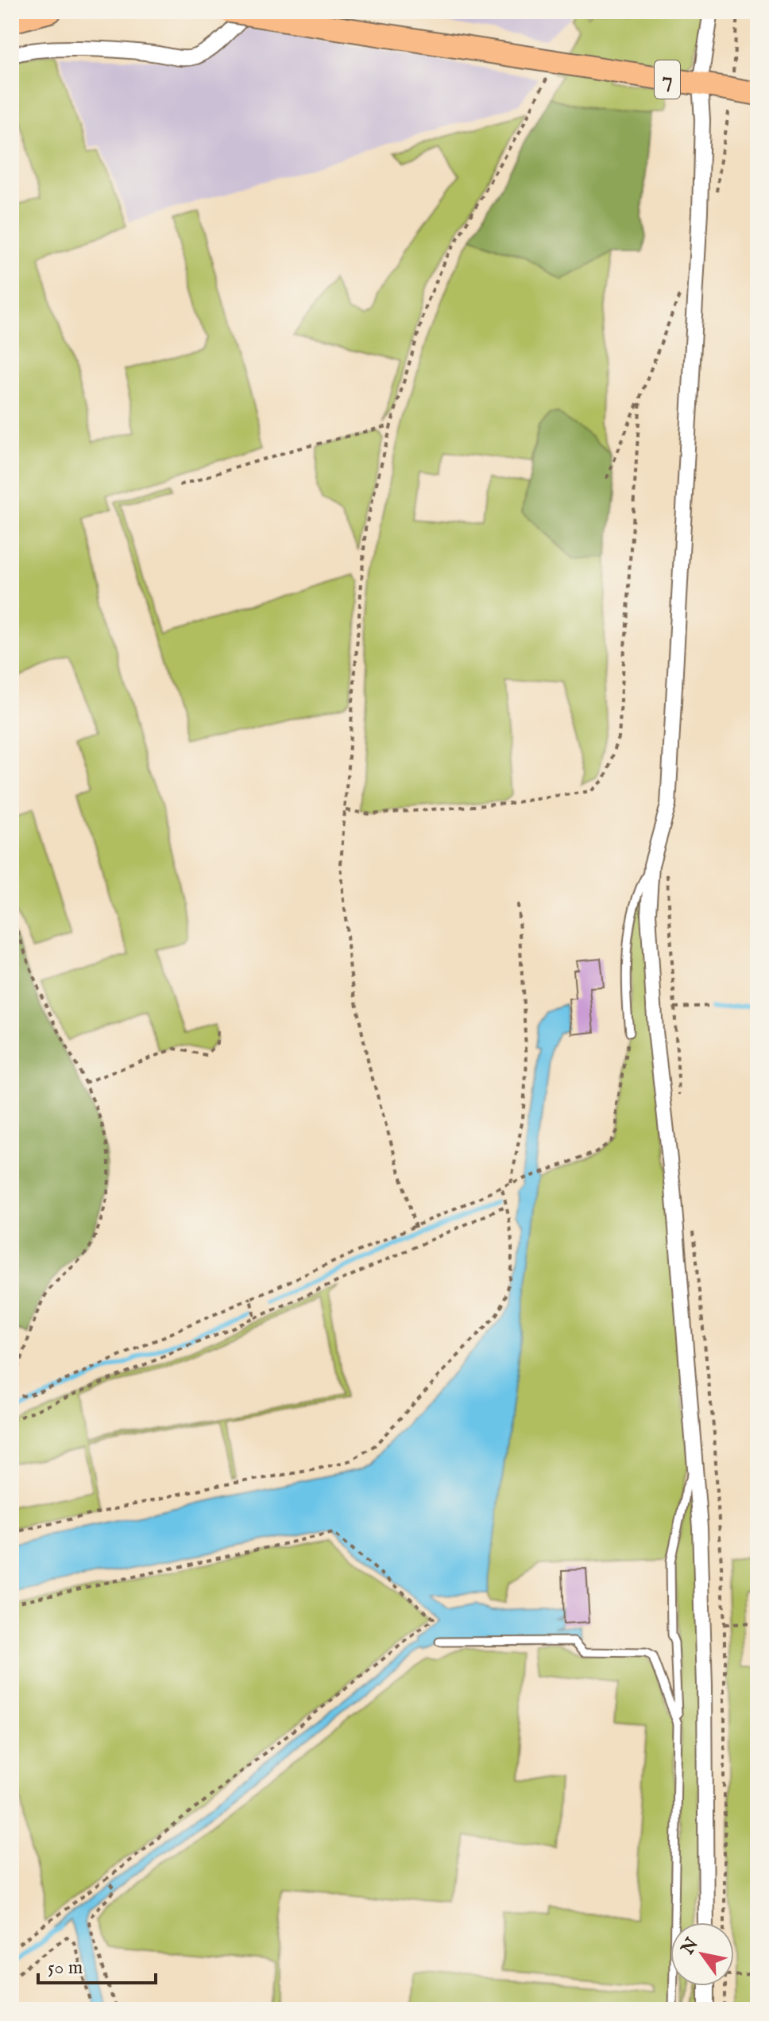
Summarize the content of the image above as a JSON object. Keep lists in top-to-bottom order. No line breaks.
{"streets":{"main road":["7"]},"scale_bar":"50 m","north":"top left"}
